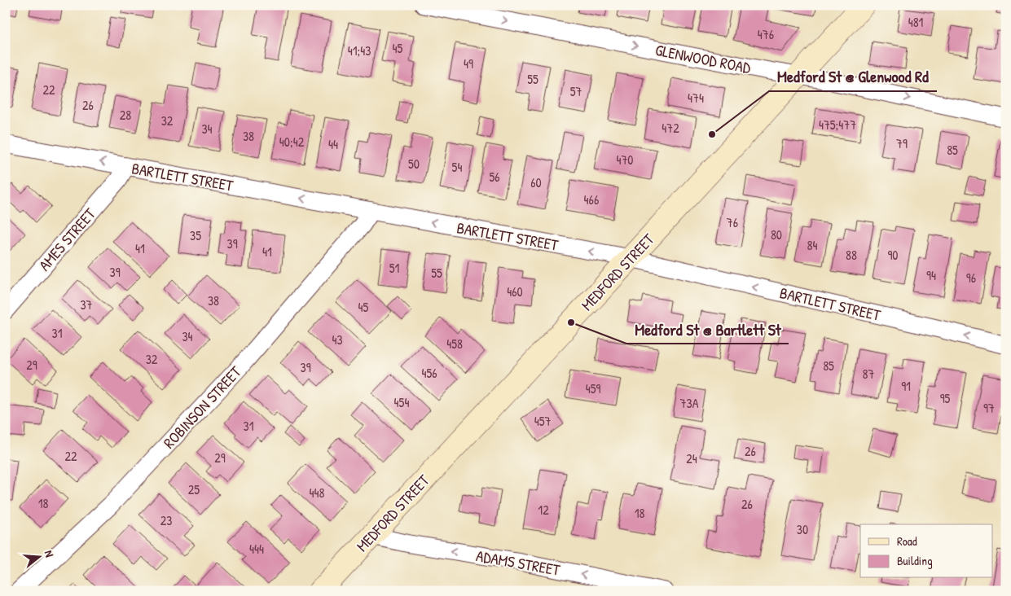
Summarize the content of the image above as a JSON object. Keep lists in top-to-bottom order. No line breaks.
{"streets":{"main road":["MEDFORD STREET"],"street":["GLENWOOD ROAD","BARTLETT STREET","AMES STREET","ROBINSON STREET","ADAMS STREET"]},"crossings":[["GLENWOOD ROAD","MEDFORD STREET"],["BARTLETT STREET","AMES STREET"],["BARTLETT STREET","MEDFORD STREET"],["BARTLETT STREET","ROBINSON STREET"],["MEDFORD STREET","ADAMS STREET"]],"one_way":["GLENWOOD ROAD","BARTLETT STREET","ADAMS STREET"],"places":["Medford St @ Glenwood Rd","Medford St @ Bartlett St"],"house_numbers":["481","476","45","41;43","49","55","22","57","474","26","28","32","475;477","472","34","38","40;42","79","44","85","470","50","54","56","60","466","76","80","35","39","84","41","41","88","90","51","39","55","94","96","460","38","37","45","31","34","43","458","32","29","85","39","456","87","91","459","95","454","73A","97","457","31","26","22","29","24","25","448","18","26","12","18","23","30","444"],"legend":["Road","Building"],"north":"right"}
